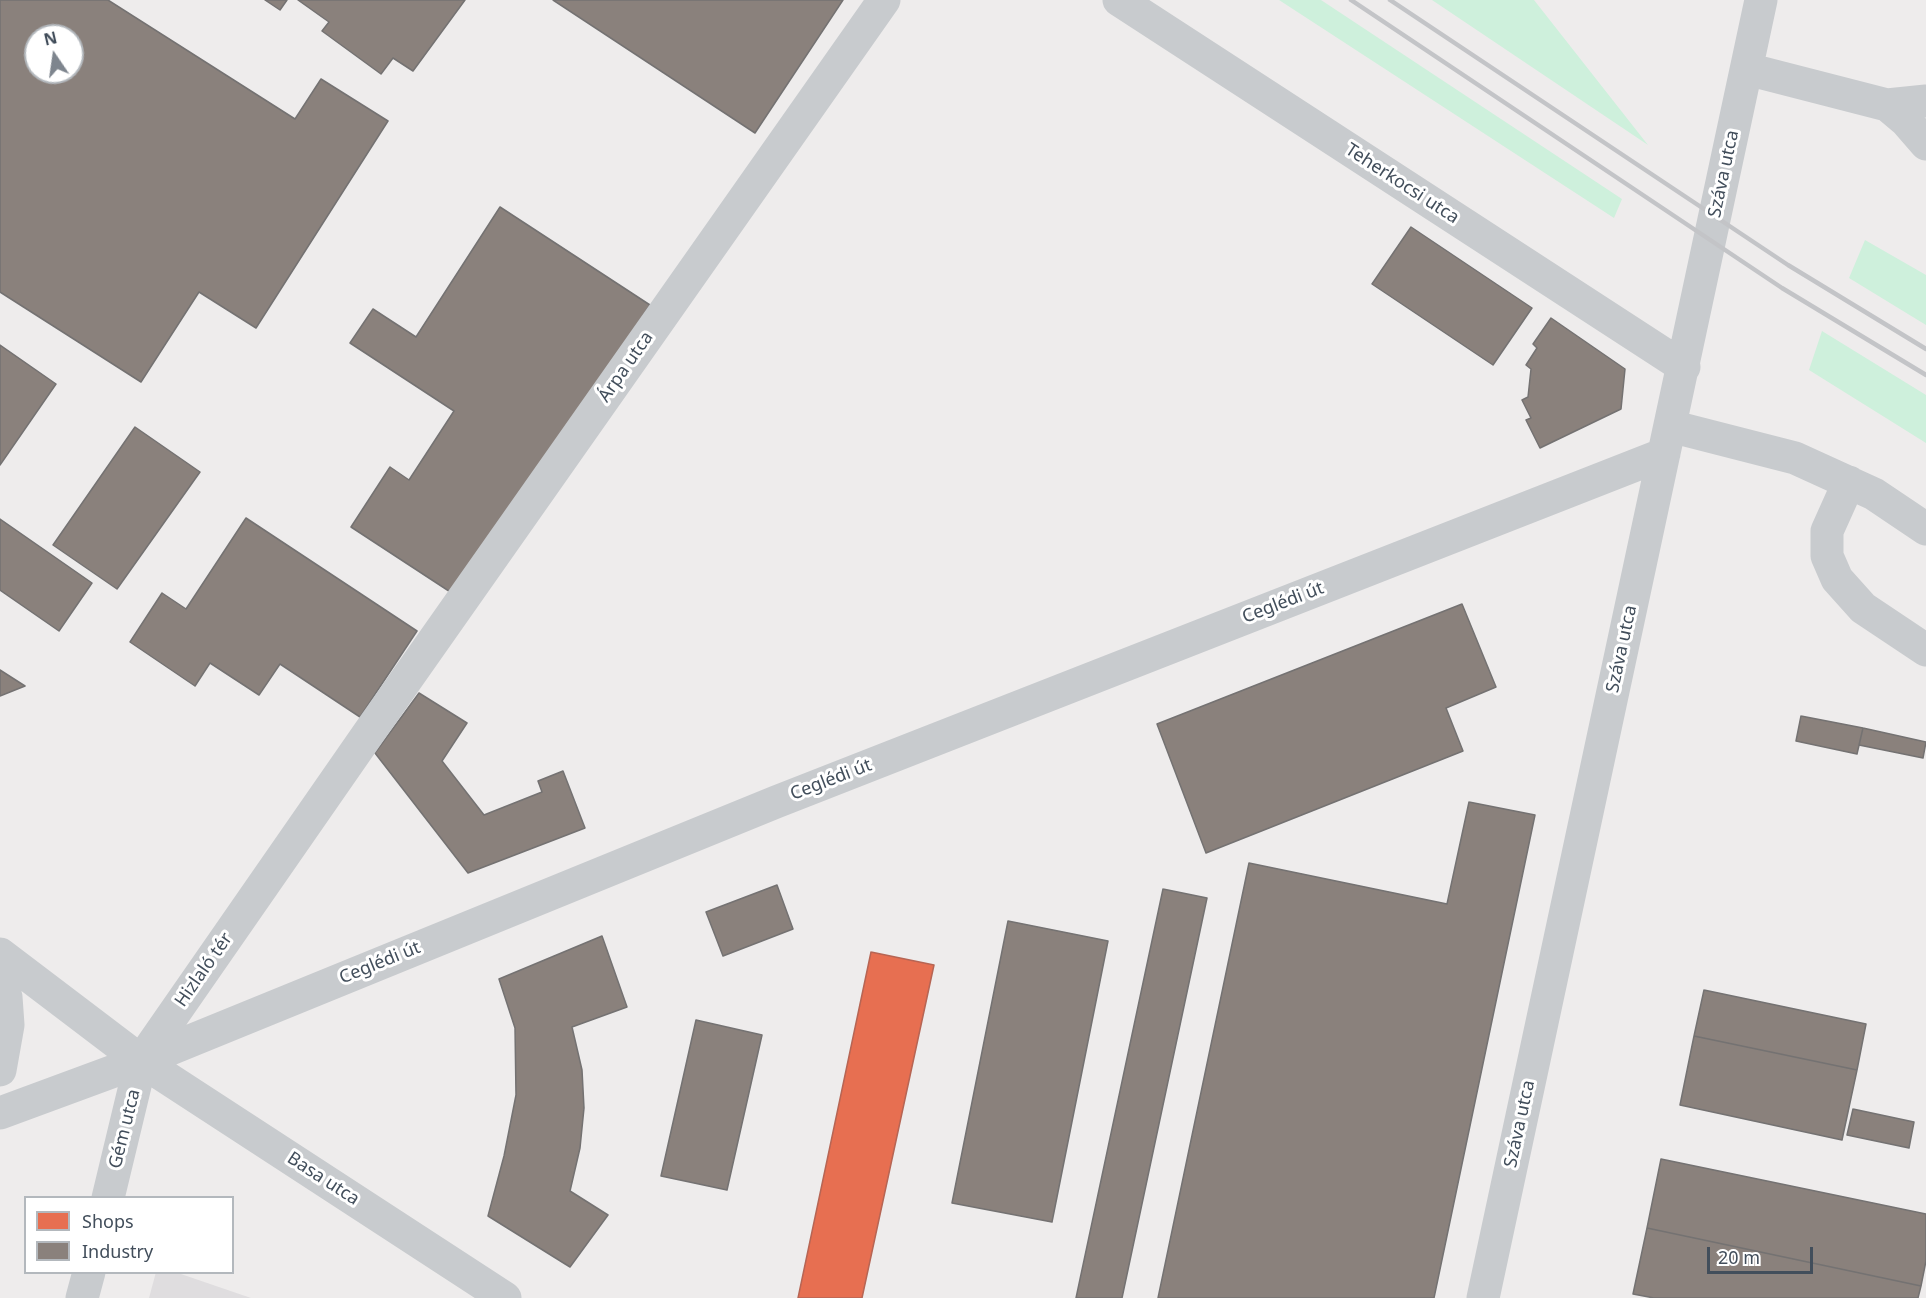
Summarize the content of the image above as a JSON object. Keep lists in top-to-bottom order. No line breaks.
{"streets":{"street":["Száva utca","Teherkocsi utca","Árpa utca","Ceglédi út","Hizlaló tér","Gém utca","Basa utca"]},"crossings":[["Száva utca","Teherkocsi utca"],["Száva utca","Ceglédi út"],["Árpa utca","Hizlaló tér"],["Ceglédi út","Hizlaló tér"],["Ceglédi út","Gém utca"],["Ceglédi út","Basa utca"],["Hizlaló tér","Gém utca"],["Hizlaló tér","Basa utca"],["Gém utca","Basa utca"]],"legend":["Shops","Industry"],"scale_bar":"20 m","north":"top"}
